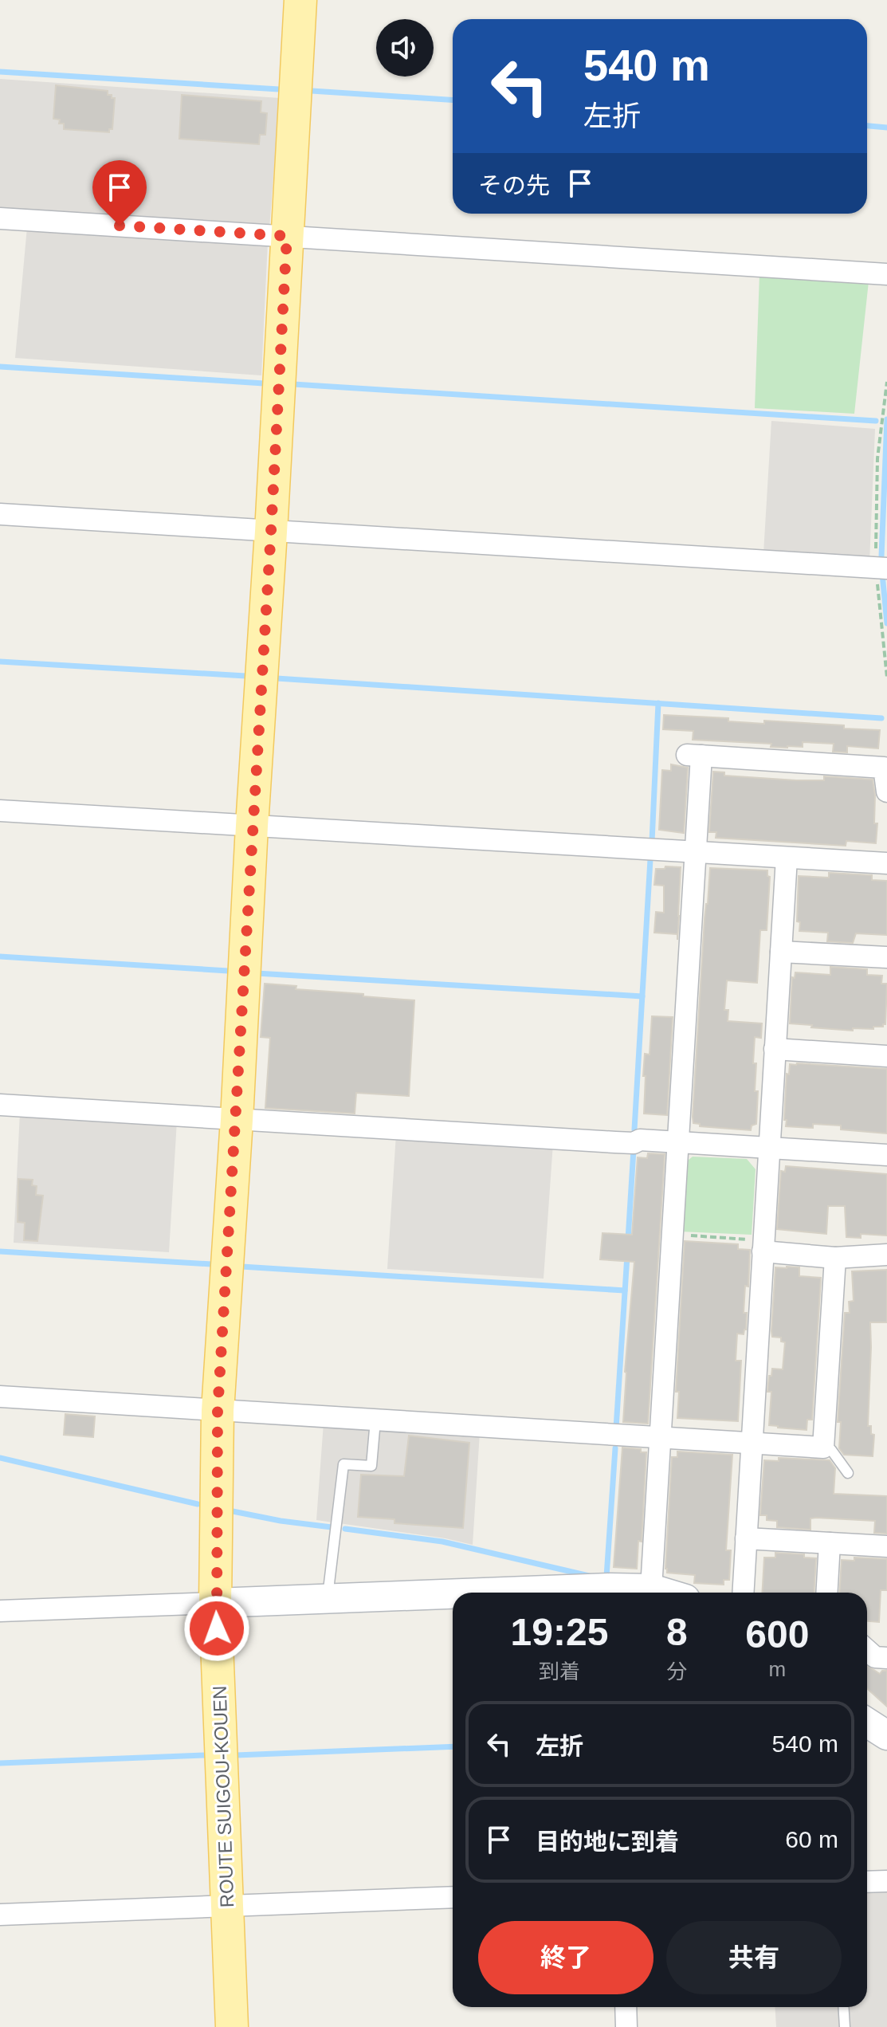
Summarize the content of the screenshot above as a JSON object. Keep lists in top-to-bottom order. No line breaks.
{"streets":{"main road":["ROUTE SUIGOU-KOUEN"]},"page":{"turn":["540 m","左折"],"then":"その先","eta":["19:25","到着","8","分","600","m"],"list":[{"name":"左折","value":"540 m"},{"name":"目的地に到着","value":"60 m"}],"buttons":["終了","共有"]}}
